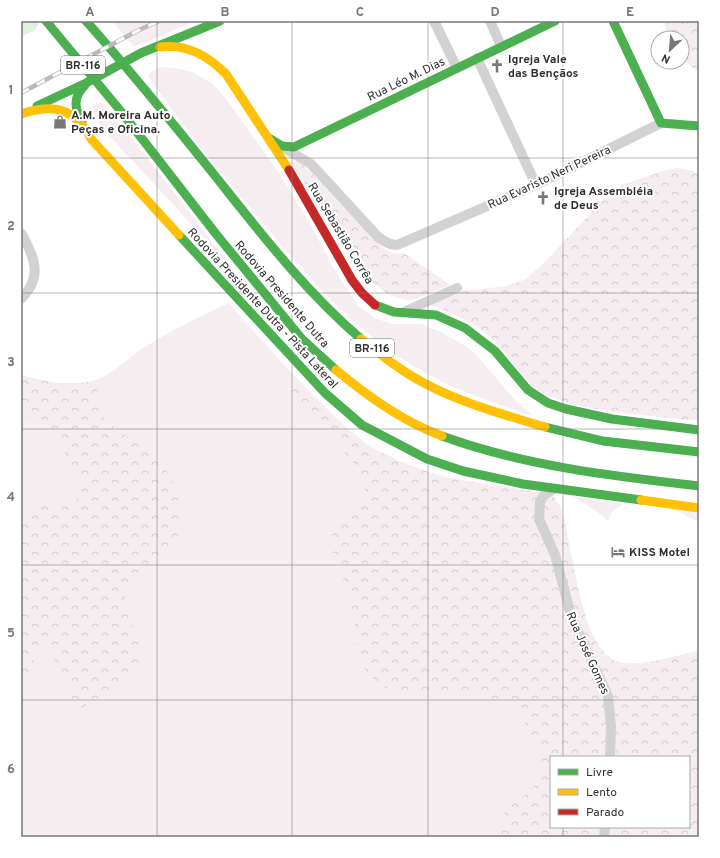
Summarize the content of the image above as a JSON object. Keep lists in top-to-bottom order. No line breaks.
{"streets":{"main road":["BR-116","Rua Léo M. Dias","Rua Sebastião Corrêa","Rodovia Presidente Dutra","Rodovia Presidente Dutra - Pista Lateral"],"street":["Rua Evaristo Neri Pereira","Rua José Gomes"]},"crossings":[["Rua Léo M. Dias","Rua Evaristo Neri Pereira"],["Rua Léo M. Dias","Rua Sebastião Corrêa"],["Rua Evaristo Neri Pereira","Rua Sebastião Corrêa"],["Rodovia Presidente Dutra - Pista Lateral","Rua José Gomes"]],"places":{"church":["Igreja Vale das Bençãos","Igreja Assembléia de Deus"],"shop":["A.M. Moreira Auto Peças e Oficina."],"hotel":["KISS Motel"]},"legend":["Livre","Lento","Parado"],"north":"bottom left","grid":{"columns":["A","B","C","D","E"],"rows":["1","2","3","4","5","6"]}}
